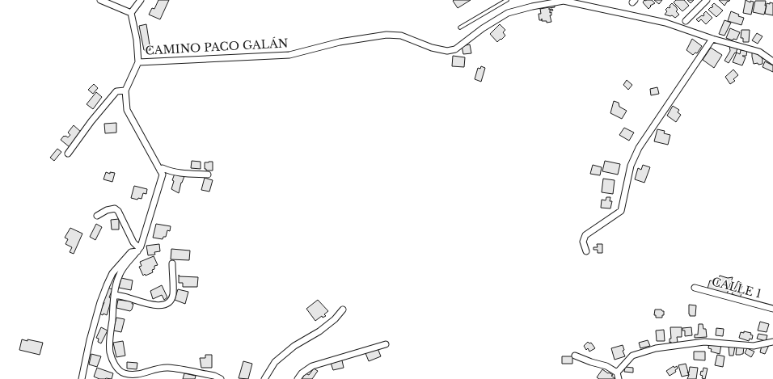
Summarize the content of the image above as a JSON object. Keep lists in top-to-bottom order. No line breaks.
{"streets":{"street":["CAMINO PACO GALÁN","CALLE 1"]}}
